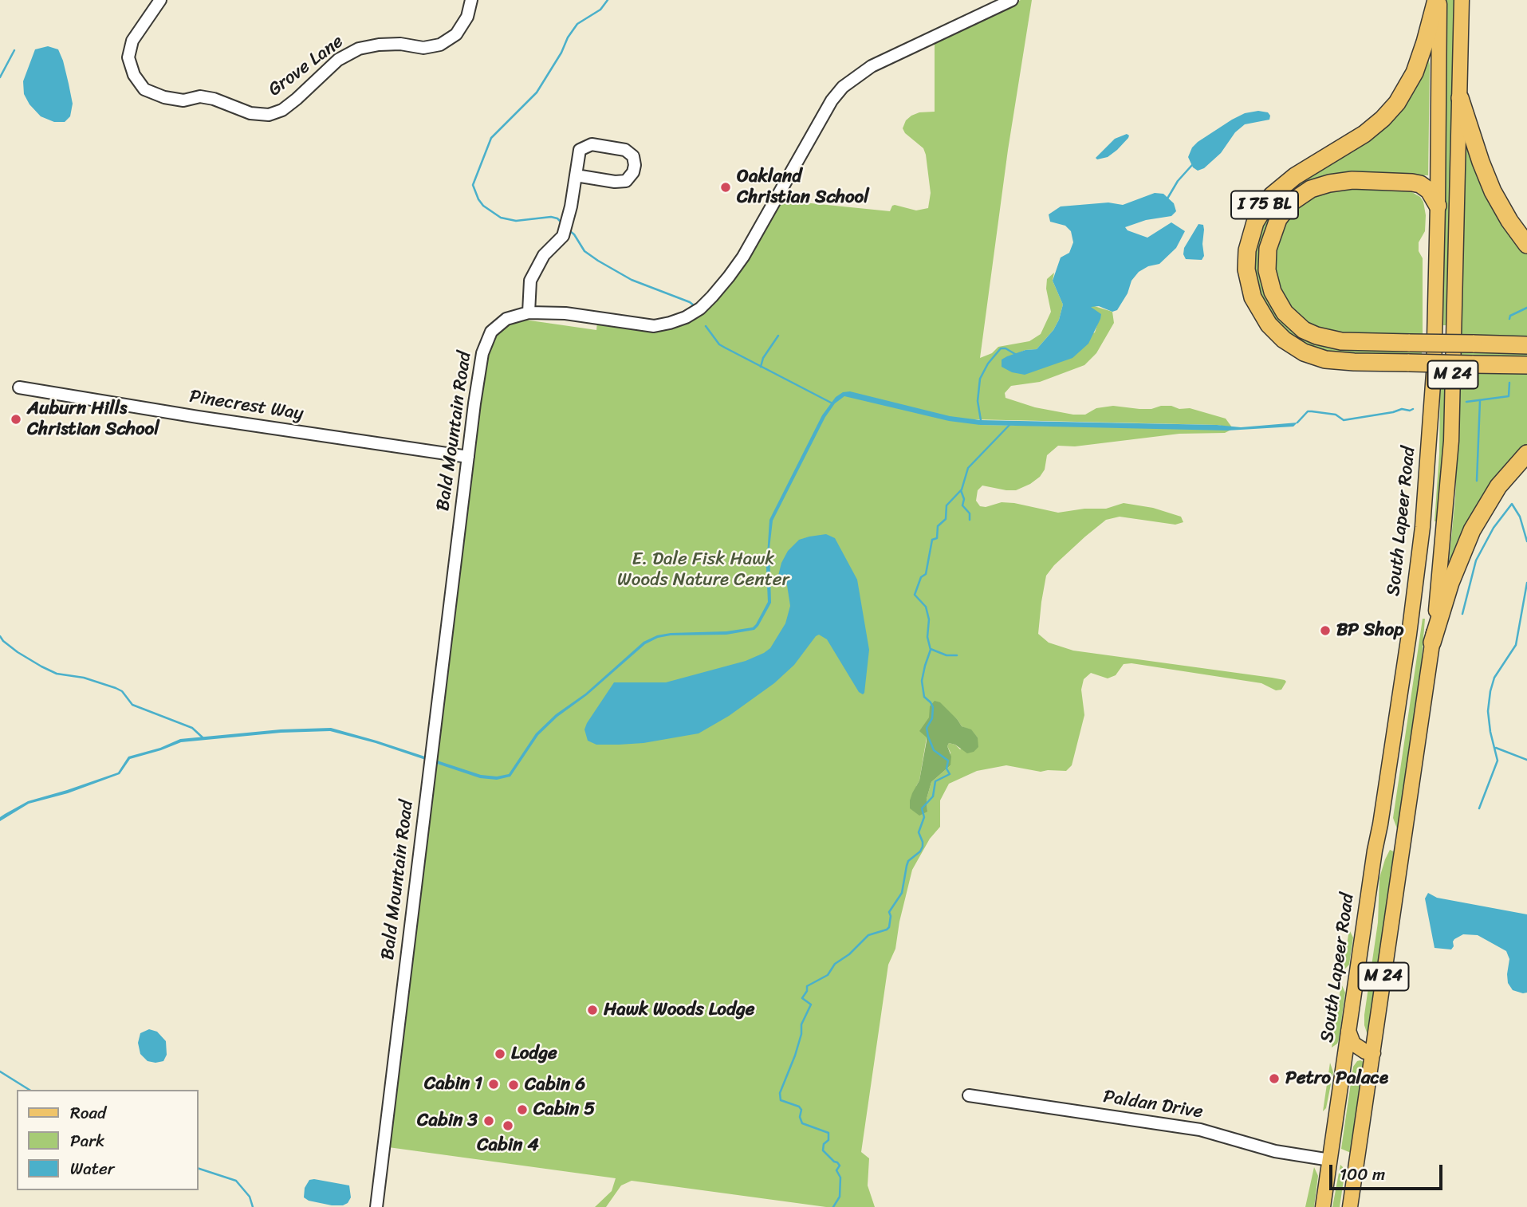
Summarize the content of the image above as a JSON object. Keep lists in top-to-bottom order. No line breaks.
{"streets":{"highway":["I 75 BL"],"main road":["M 24","South Lapeer Road"],"street":["Grove Lane","Pinecrest Way","Bald Mountain Road","Paldan Drive"]},"crossings":[["I 75 BL","South Lapeer Road"],["Pinecrest Way","Bald Mountain Road"],["South Lapeer Road","Paldan Drive"]],"parks":["E. Dale Fisk Hawk Woods Nature Center"],"places":["Oakland Christian School","Auburn Hills Christian School","BP Shop","Hawk Woods Lodge","Lodge","Petro Palace","Cabin 1","Cabin 6","Cabin 5","Cabin 3","Cabin 4"],"legend":["Road","Park","Water"],"scale_bar":"100 m"}
